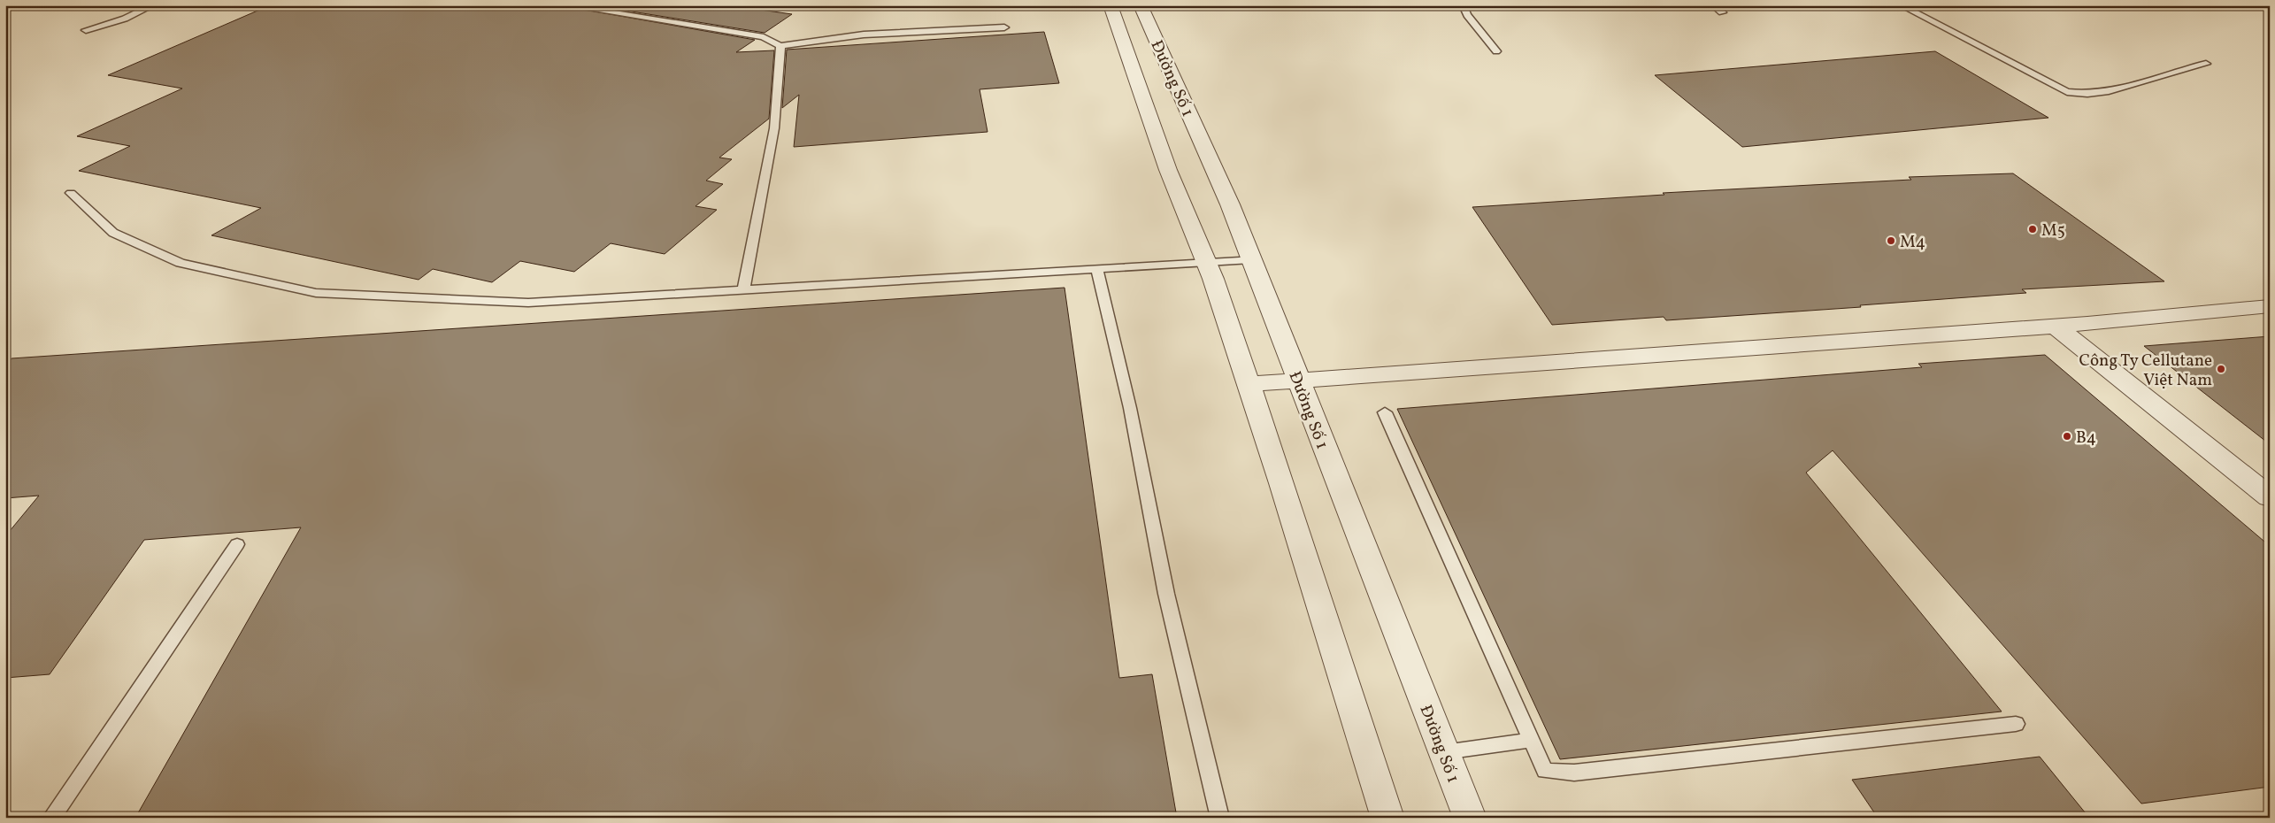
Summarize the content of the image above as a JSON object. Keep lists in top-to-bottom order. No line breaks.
{"streets":{"street":["Đường Số 1"]},"places":["M5","M4","Công Ty Cellutane Việt Nam","B4"]}
